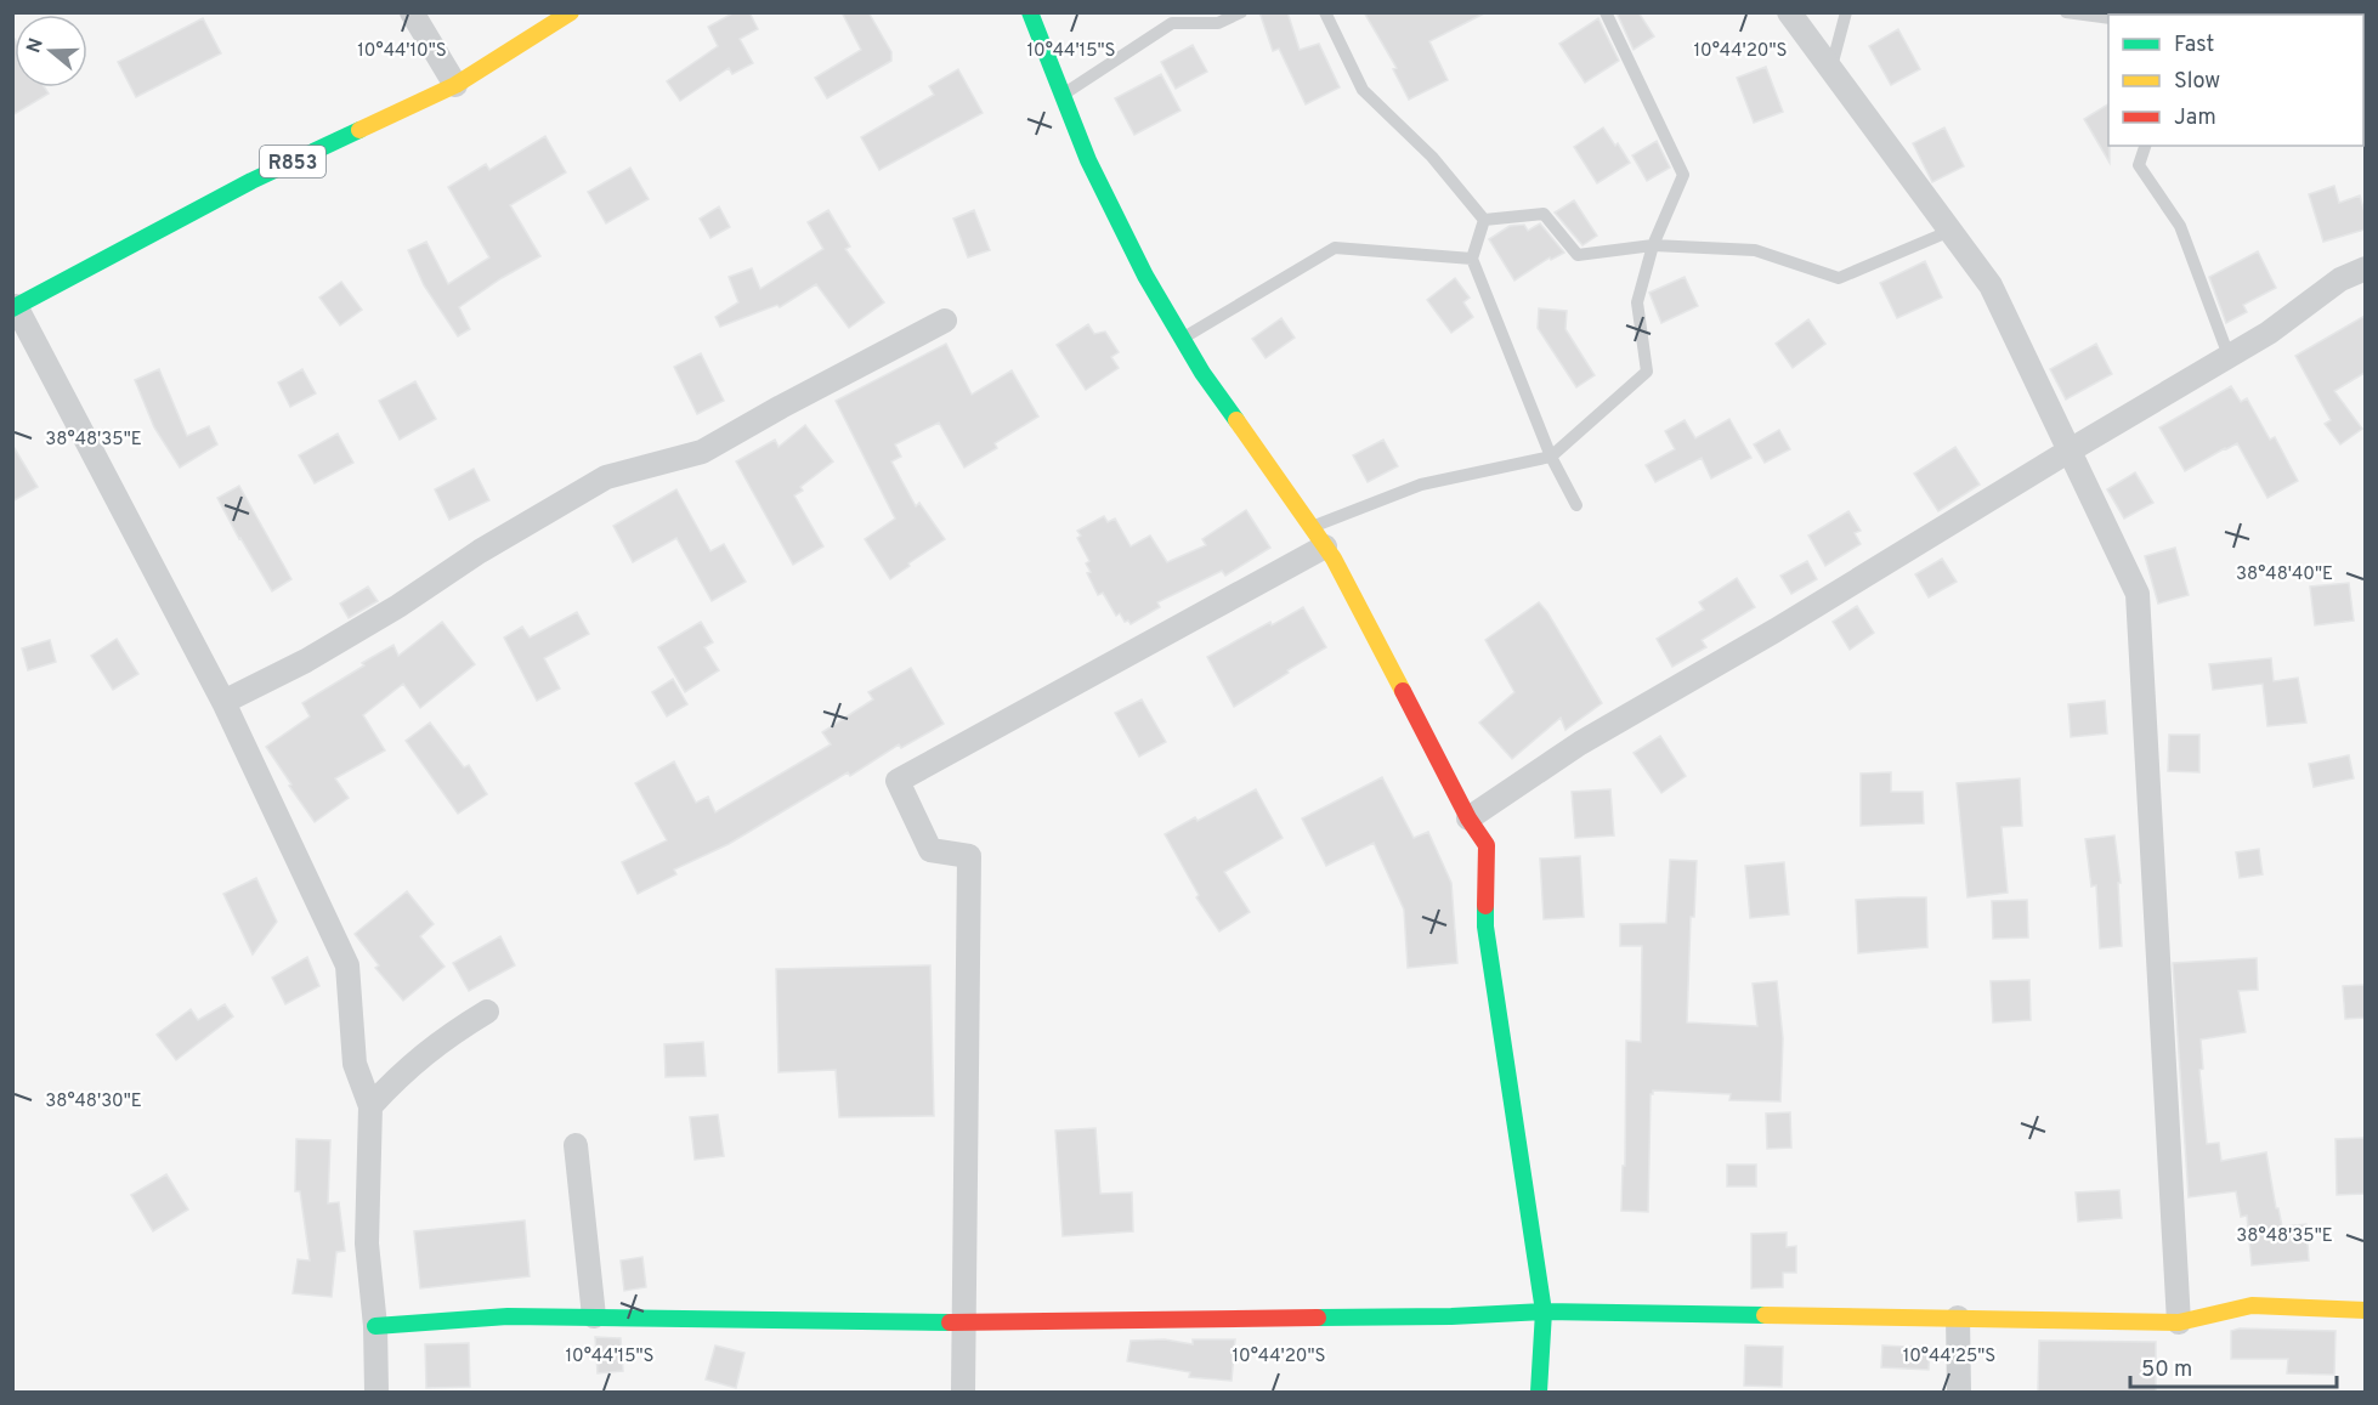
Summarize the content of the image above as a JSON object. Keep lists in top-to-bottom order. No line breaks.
{"streets":{"street":["R853"]},"legend":["Fast","Slow","Jam"],"scale_bar":"50 m","north":"left","coordinates":["10°44'10\"S","10°44'15\"S","10°44'20\"S","38°48'35\"E","38°48'40\"E","38°48'30\"E","10°44'25\"S"]}
